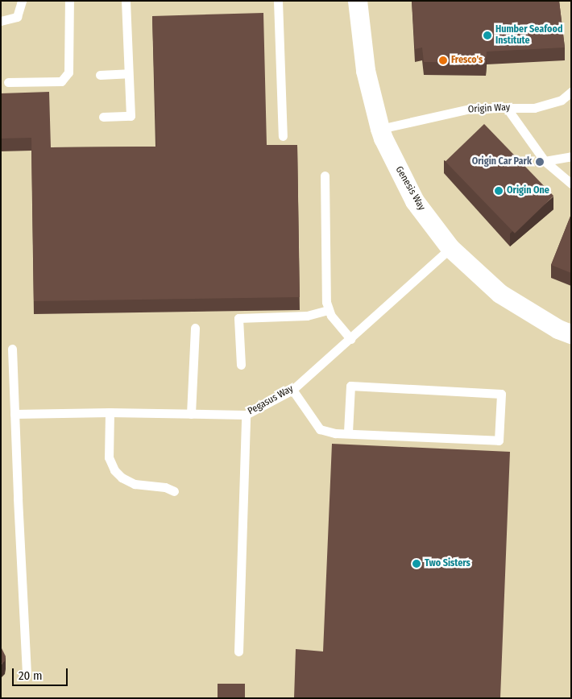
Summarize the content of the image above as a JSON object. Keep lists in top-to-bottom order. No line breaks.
{"streets":{"street":["Genesis Way"],"lane":["Origin Way","Pegasus Way"]},"crossings":[["Origin Way","Genesis Way"],["Genesis Way","Pegasus Way"]],"places":["Humber Seafood Institute","Fresco's","Origin Car Park","Origin One","Two Sisters"],"scale_bar":"20 m"}
